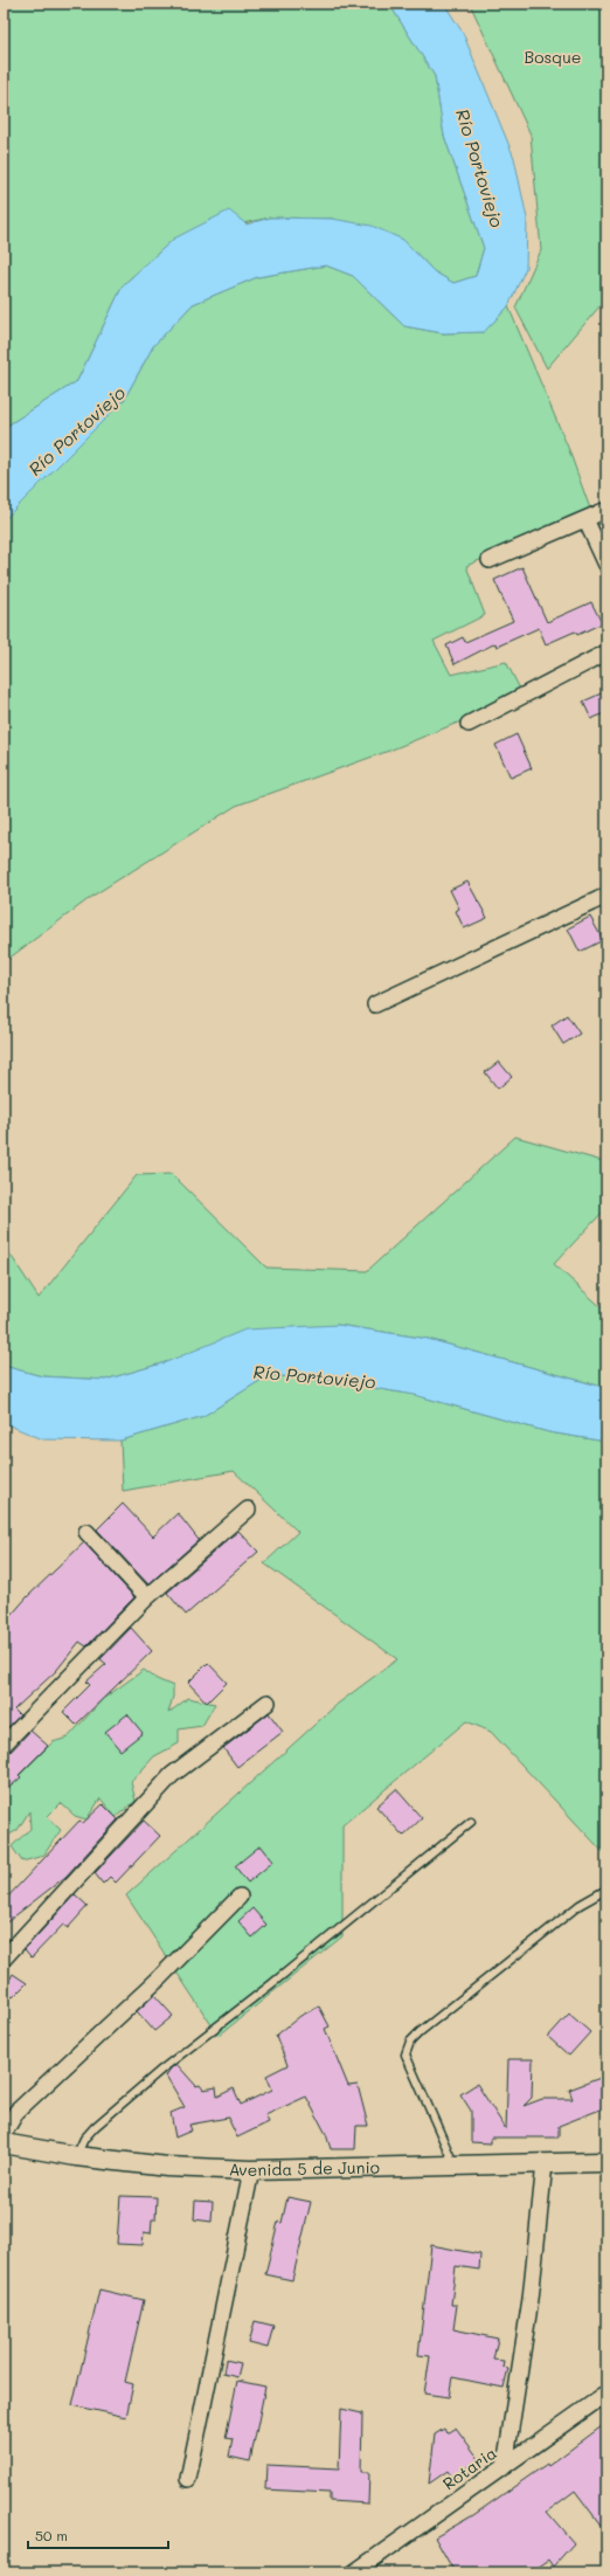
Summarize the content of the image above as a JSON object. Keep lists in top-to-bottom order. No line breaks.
{"streets":{"street":["Avenida 5 de Junio","Rotaria"]},"water":["Río Portoviejo"],"parks":["Bosque"],"scale_bar":"50 m"}
